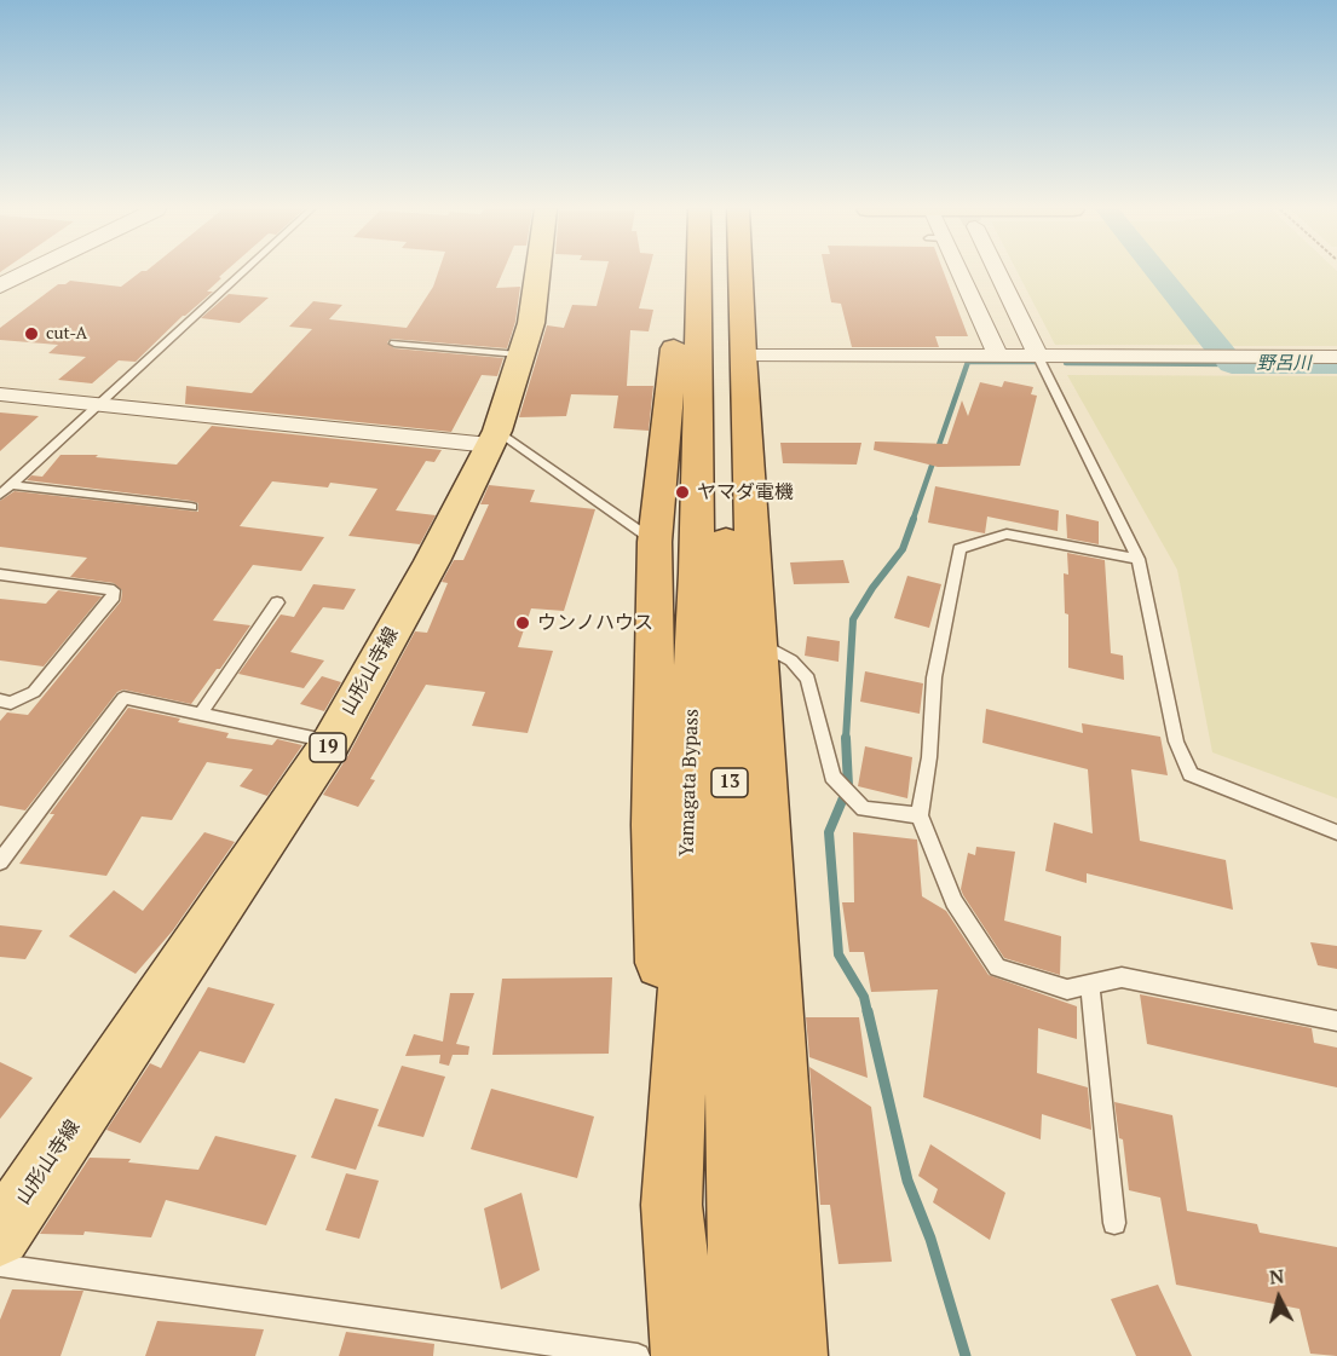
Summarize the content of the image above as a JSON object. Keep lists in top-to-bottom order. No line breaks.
{"streets":{"highway":["Yamagata Bypass","13"],"main road":["山形山寺線","19"]},"water":["野呂川"],"places":["cut-A","ヤマダ電機","ウンノハウス"],"north":"top"}
